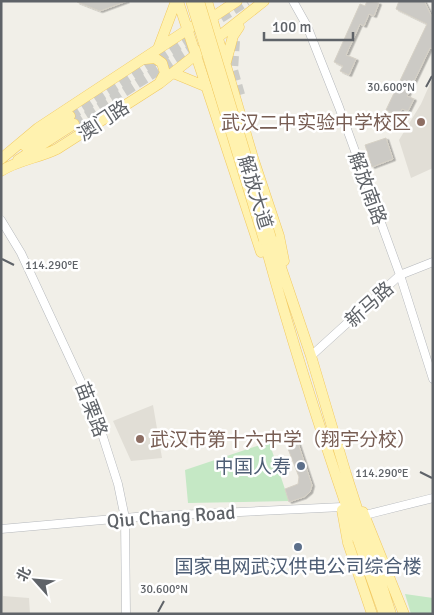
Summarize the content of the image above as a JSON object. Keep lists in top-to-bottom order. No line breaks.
{"streets":{"main road":["澳门路","解放大道"],"street":["解放南路","新马路","苗栗路","Qiu Chang Road"]},"crossings":[["澳门路","解放大道"],["解放南路","新马路"],["解放大道","新马路"],["解放大道","Qiu Chang Road"],["苗栗路","Qiu Chang Road"]],"places":["武汉二中实验中学校区","武汉市第十六中学（翔宇分校）","中国人寿","国家电网武汉供电公司综合楼"],"scale_bar":"100 m","north":"top left","coordinates":["30.600°N","114.290°E"]}
